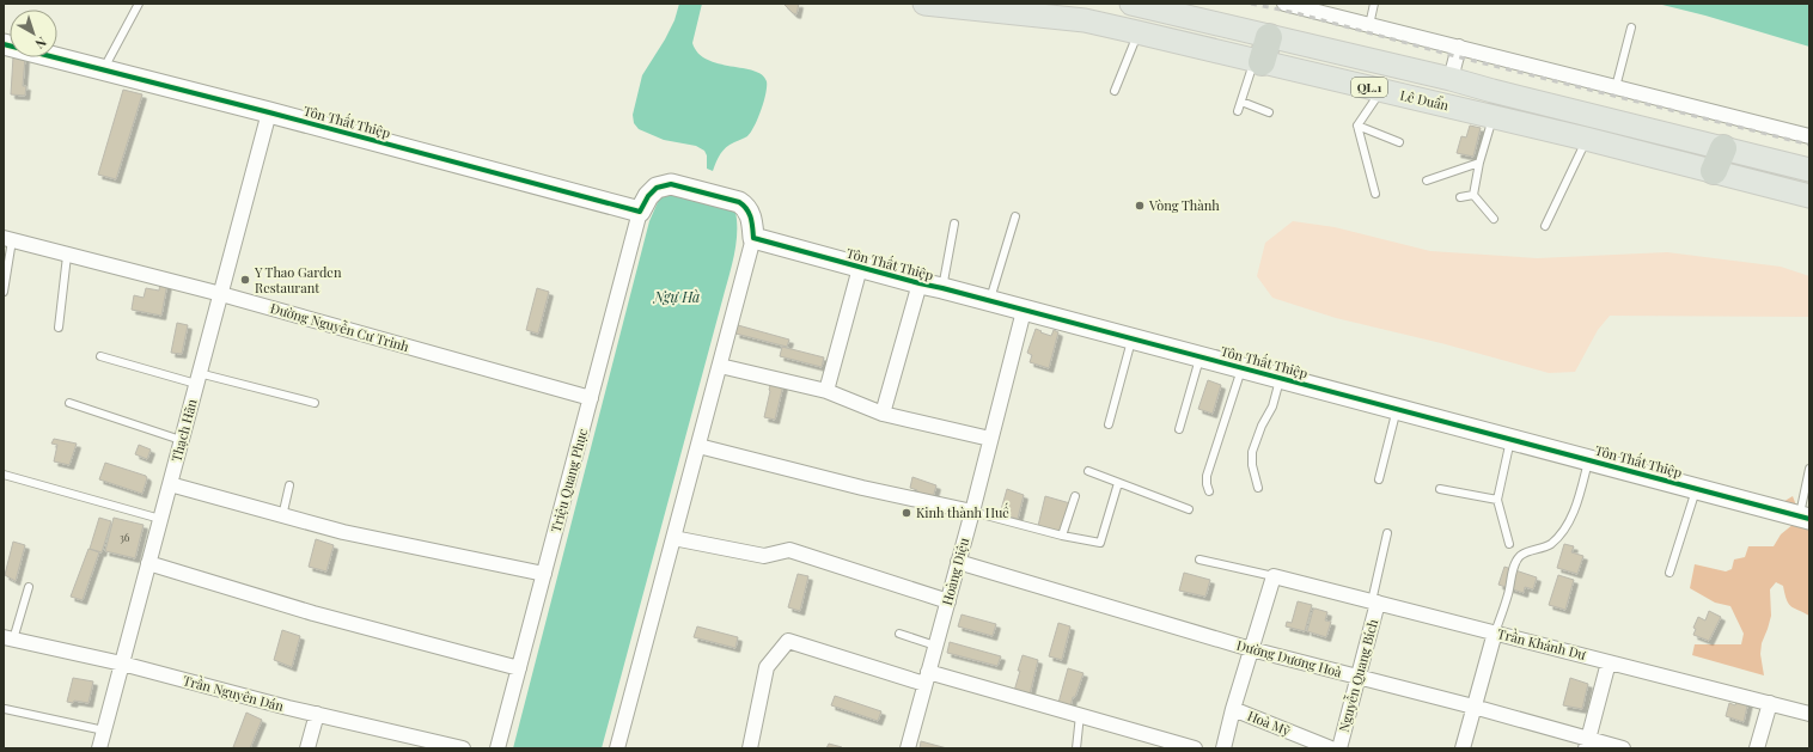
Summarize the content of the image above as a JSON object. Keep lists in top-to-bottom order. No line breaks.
{"streets":{"main road":["QL.1","Lê Duẩn"],"street":["Tôn Thất Thiệp","Đường Nguyễn Cư Trinh","Thạch Hãn","Triệu Quang Phục","Hoàng Diệu","Trần Khánh Dư","Đường Dương Hoà","Nguyễn Quang Bích","Trần Nguyên Đán","Hoà Mỹ"]},"crossings":[["Tôn Thất Thiệp","Thạch Hãn"],["Tôn Thất Thiệp","Triệu Quang Phục"],["Tôn Thất Thiệp","Hoàng Diệu"],["Đường Nguyễn Cư Trinh","Thạch Hãn"],["Đường Nguyễn Cư Trinh","Triệu Quang Phục"],["Thạch Hãn","Trần Nguyên Đán"],["Hoàng Diệu","Đường Dương Hoà"],["Trần Khánh Dư","Nguyễn Quang Bích"],["Đường Dương Hoà","Nguyễn Quang Bích"]],"water":["Ngự Hà"],"places":["Vòng Thành","Y Thao Garden Restaurant","Kinh thành Huế"],"house_numbers":["36"],"north":"bottom right"}
